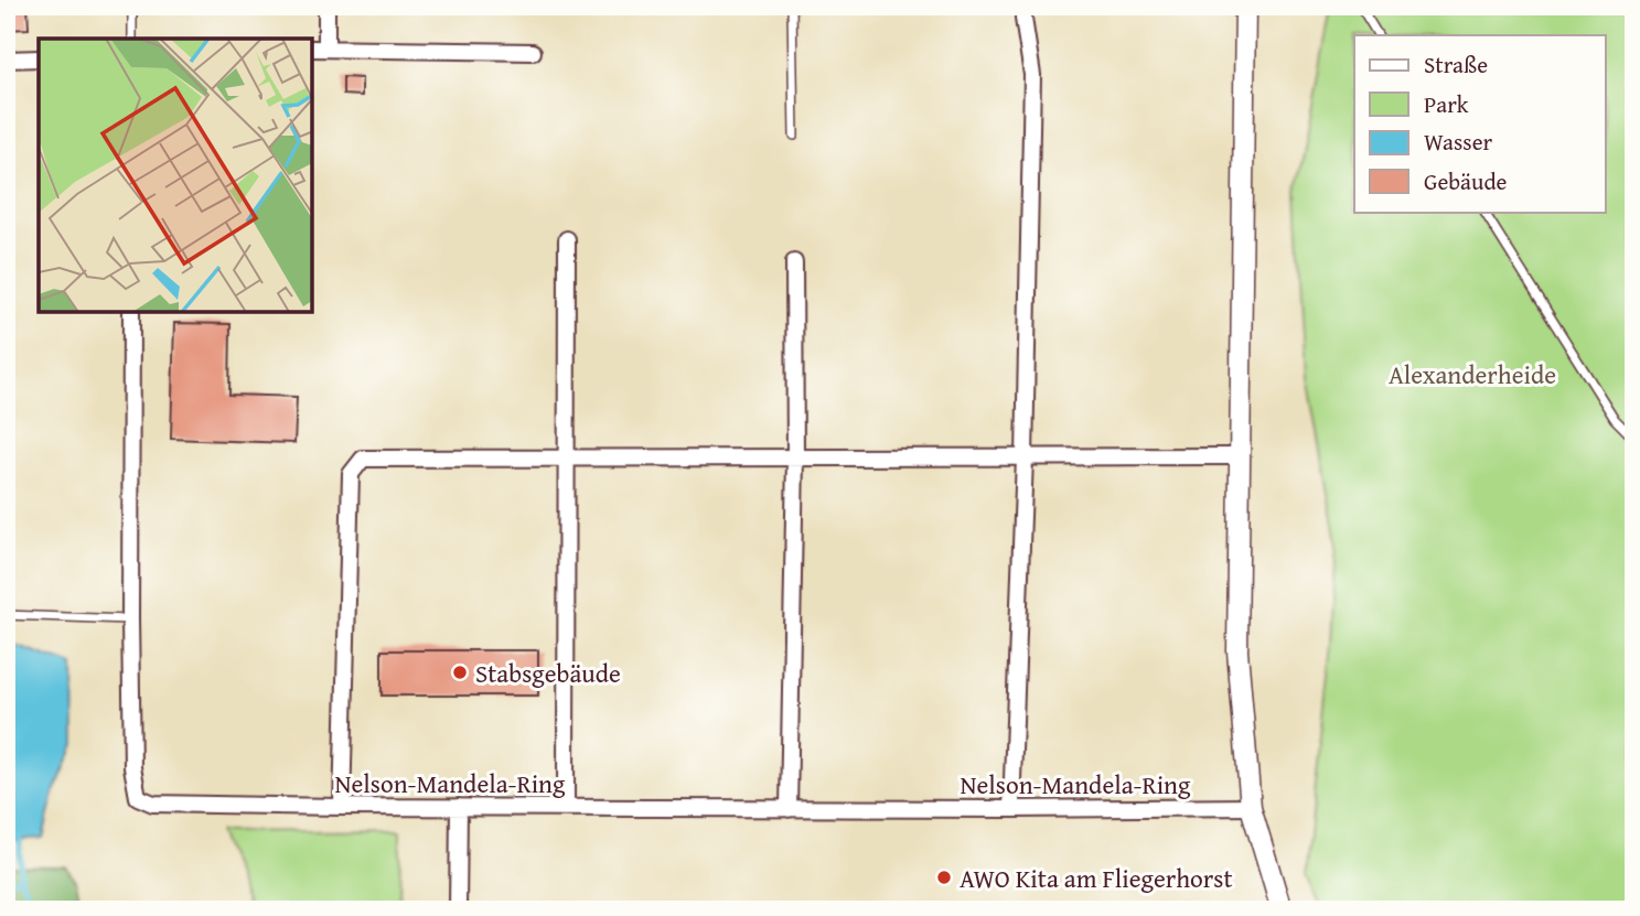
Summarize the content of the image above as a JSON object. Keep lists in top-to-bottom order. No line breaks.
{"streets":{"street":["Nelson-Mandela-Ring"]},"parks":["Alexanderheide"],"places":["Stabsgebäude","AWO Kita am Fliegerhorst"],"legend":["Straße","Park","Wasser","Gebäude"]}
